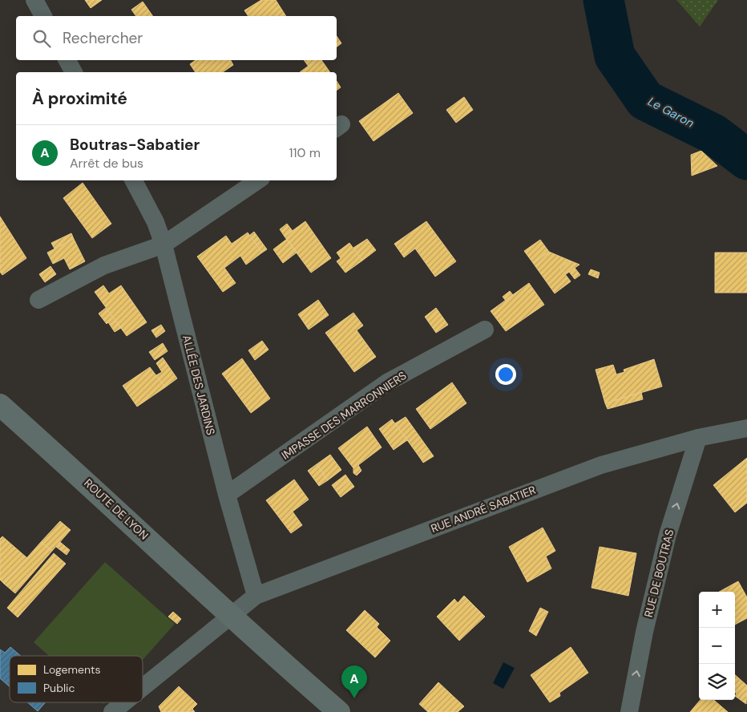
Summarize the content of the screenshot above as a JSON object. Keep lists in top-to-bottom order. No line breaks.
{"streets":{"main road":["ROUTE DE LYON"],"street":["ALLÉE DES JARDINS","IMPASSE DES MARRONNIERS","RUE ANDRÉ SABATIER","RUE DE BOUTRAS"]},"crossings":[["ALLÉE DES JARDINS","IMPASSE DES MARRONNIERS"],["ALLÉE DES JARDINS","RUE ANDRÉ SABATIER"],["ROUTE DE LYON","RUE ANDRÉ SABATIER"],["RUE ANDRÉ SABATIER","RUE DE BOUTRAS"]],"one_way":["RUE DE BOUTRAS"],"water":["Le Garon"],"legend":["Logements","Public"],"page":{"search":"Rechercher","heading":"À proximité","list":[{"mark":"A","name":"Boutras-Sabatier","note":"Arrêt de bus","value":"110 m"}],"map_buttons":["+","−"],"pins":"A"}}
